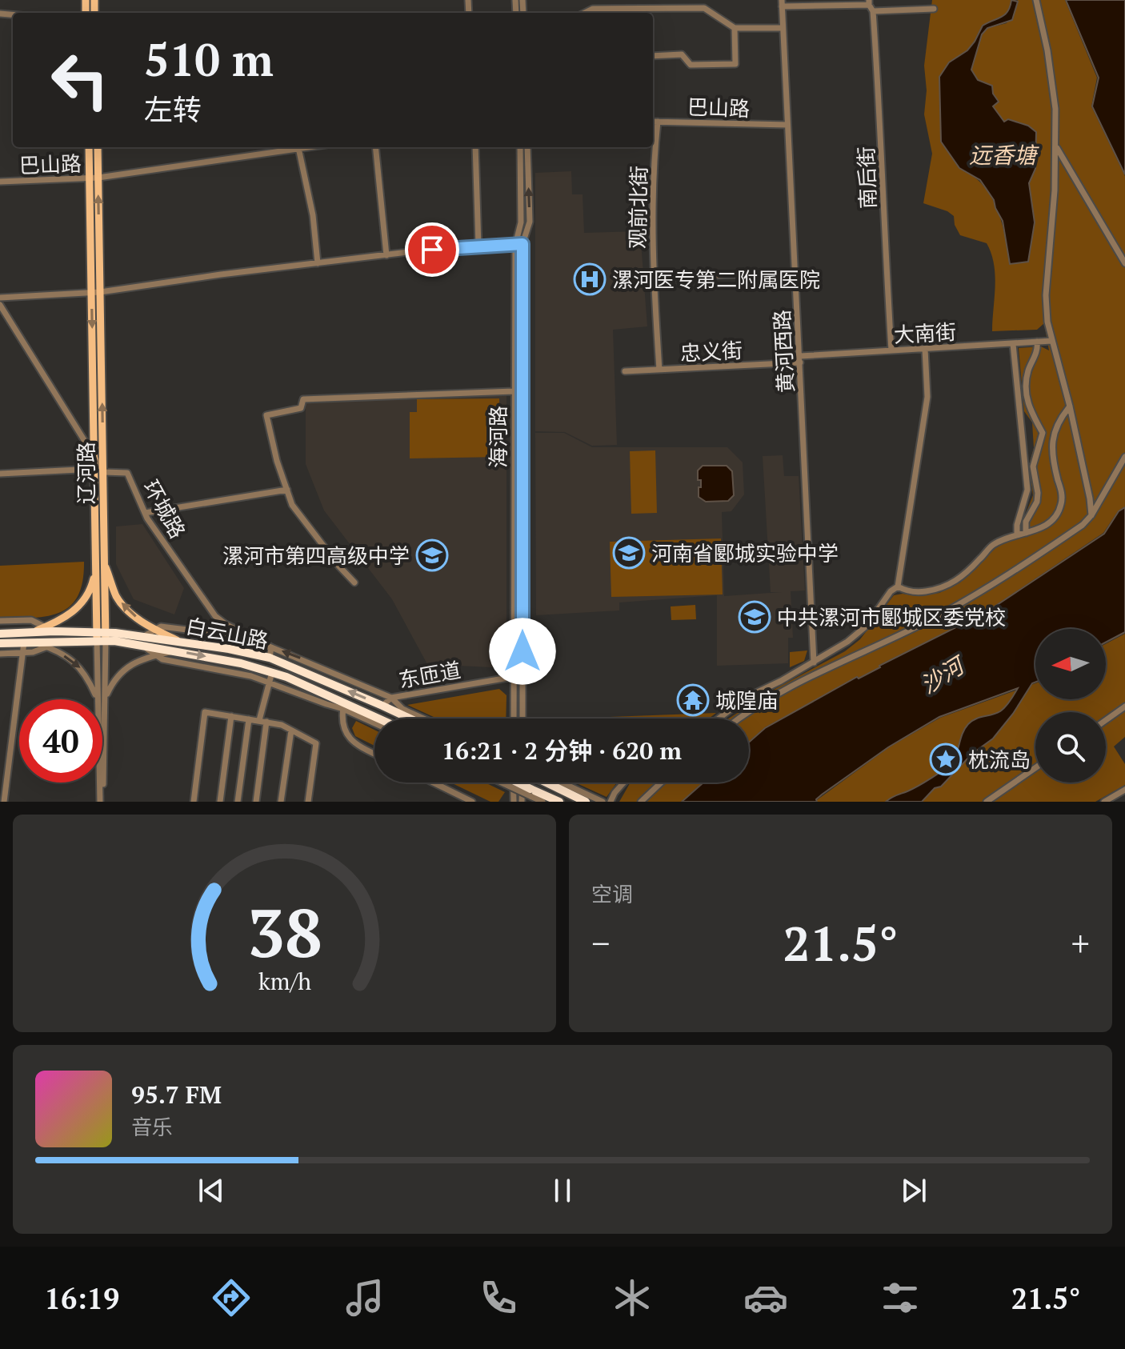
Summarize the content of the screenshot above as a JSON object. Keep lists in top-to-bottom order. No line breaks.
{"streets":{"highway":["白云山路"],"main road":["辽河路"],"street":["巴山路","南后街","观前北街","大南街","忠义街","黄河西路","海河路","环城路","东匝道"]},"crossings":[["巴山路","观前北街"],["巴山路","黄河西路"],["巴山路","辽河路"],["南后街","大南街"],["观前北街","忠义街"],["大南街","忠义街"],["大南街","黄河西路"],["忠义街","黄河西路"],["海河路","东匝道"],["辽河路","环城路"],["辽河路","白云山路"],["白云山路","东匝道"]],"water":["远香塘","沙河"],"places":{"hospital":["漯河医专第二附属医院"],"school or university":["河南省郾城实验中学","漯河市第四高级中学","中共漯河市郾城区委党校"],"temple":["城隍庙"],"place":["枕流岛"]},"north":"left","page":{"turn":["510 m","左转"],"limit":"40","trip":"16:21 · 2 分钟 · 620 m","tile":"空调","heat":["−","21.5°","+"],"song":["95.7 FM","音乐"],"tabs":["16:19","21.5°"],"gauge":["38","km/h"]}}
